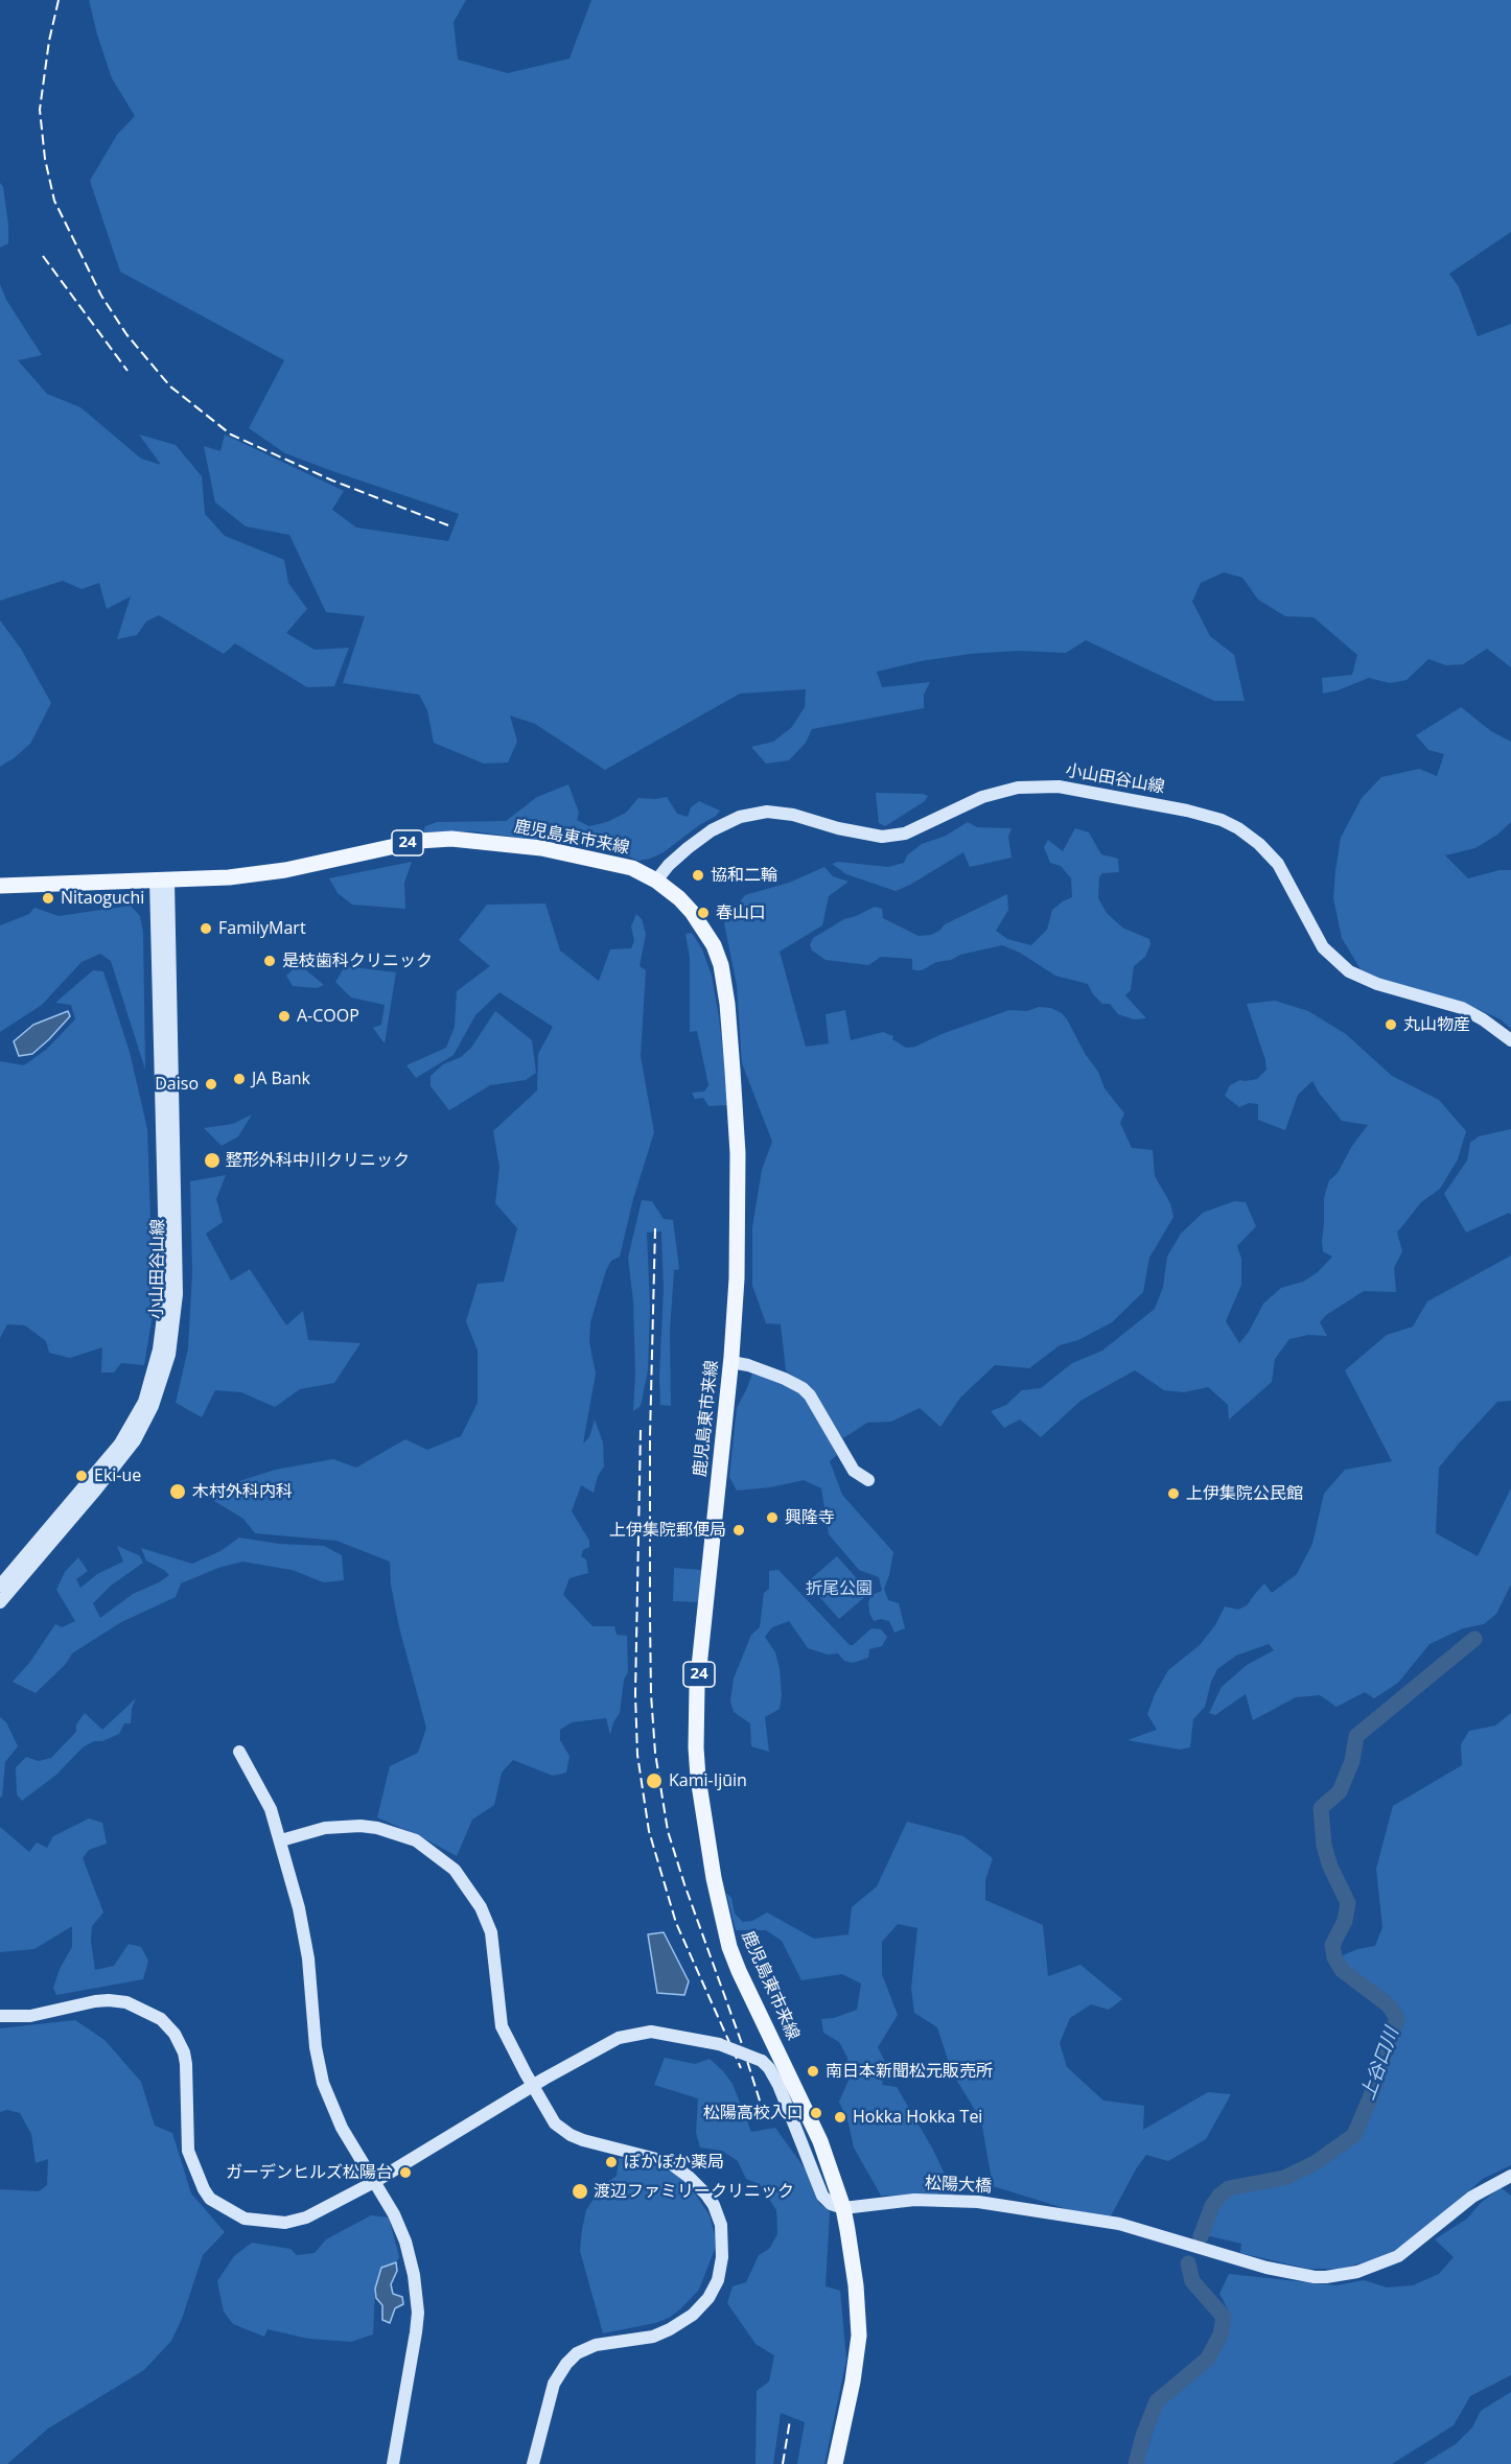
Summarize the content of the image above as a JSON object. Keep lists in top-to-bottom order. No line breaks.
{"streets":{"main road":["鹿児島東市来線","24"],"street":["小山田谷山線","松陽大橋"]},"crossings":[["小山田谷山線","鹿児島東市来線"],["小山田谷山線","24"],["鹿児島東市来線","24"],["鹿児島東市来線","松陽大橋"]],"water":["上谷口川"],"parks":["折尾公園"],"places":["協和二輪","Nitaoguchi","春山口","FamilyMart","是枝歯科クリニック","A-COOP","丸山物産","JA Bank","Daiso","整形外科中川クリニック","Eki-ue","木村外科内科","上伊集院公民館","興隆寺","上伊集院郵便局","Kami-Ijūin","南日本新聞松元販売所","松陽高校入口","Hokka Hokka Tei","ぽかぽか薬局","ガーデンヒルズ松陽台","渡辺ファミリークリニック"]}
